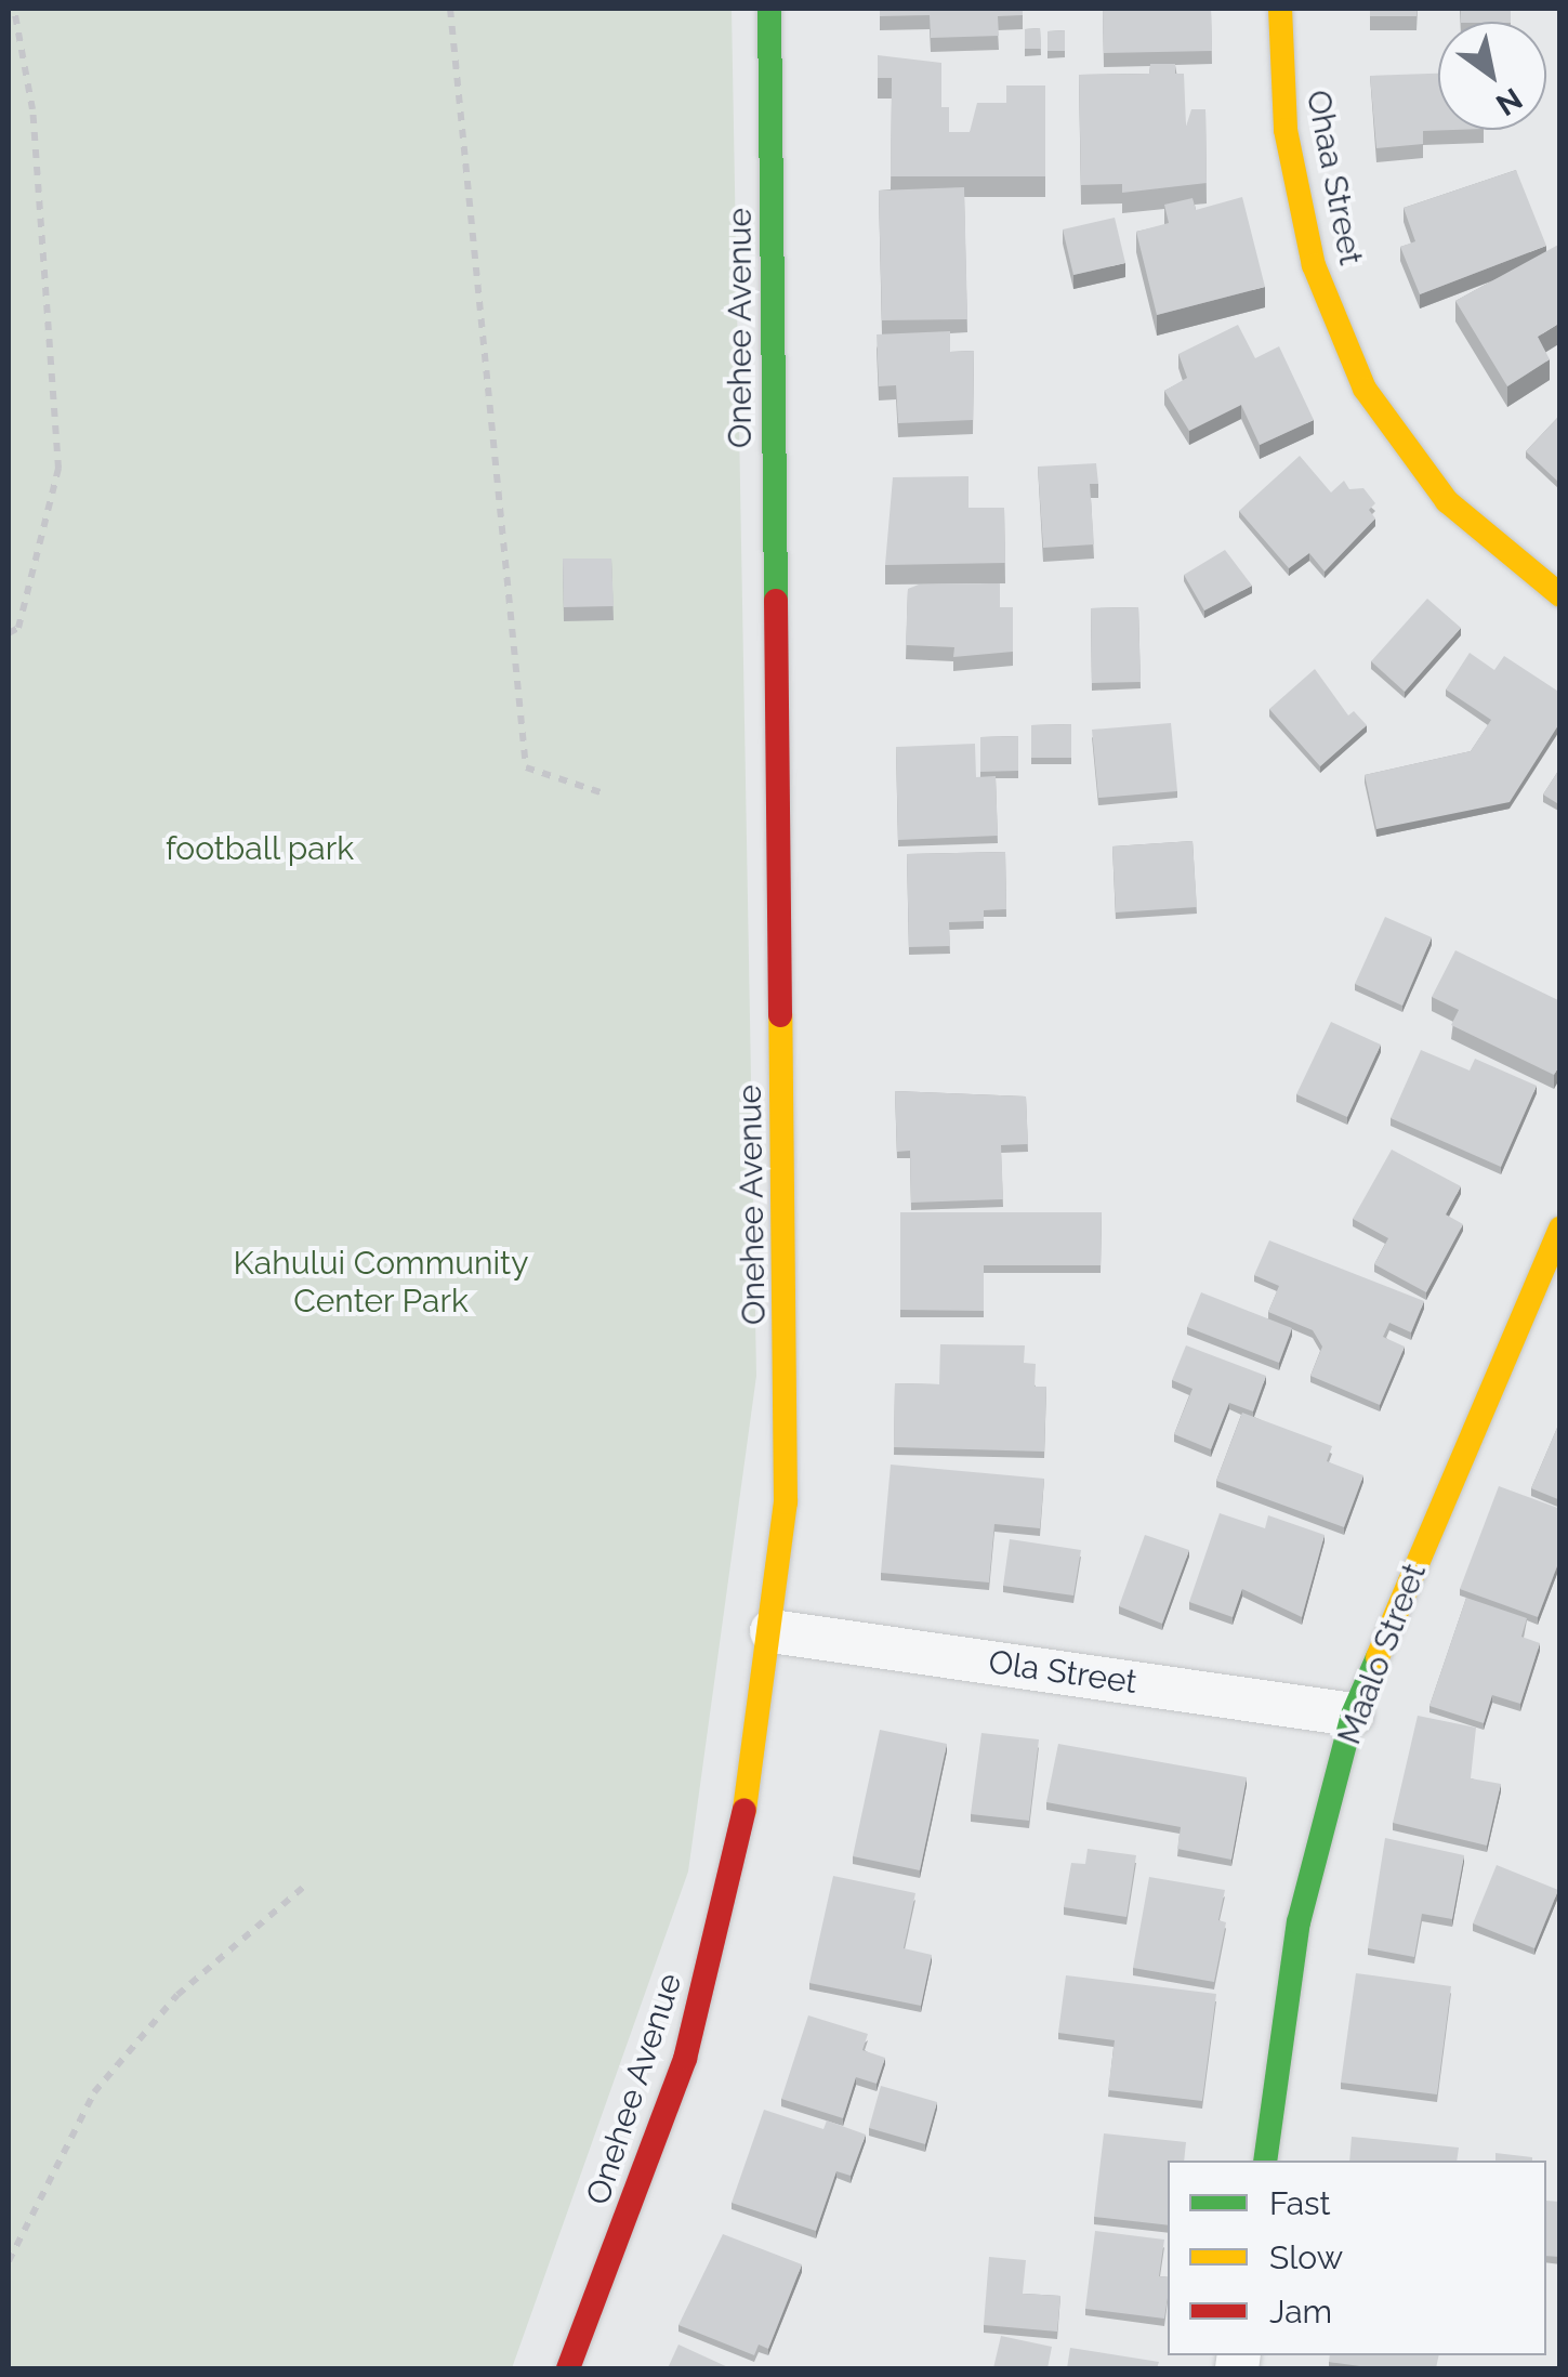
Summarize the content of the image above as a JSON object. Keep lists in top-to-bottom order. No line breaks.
{"streets":{"street":["Ohaa Street","Onehee Avenue","Maalo Street","Ola Street"]},"crossings":[["Onehee Avenue","Ola Street"],["Maalo Street","Ola Street"]],"parks":["football park","Kahului Community Center Park"],"legend":["Fast","Slow","Jam"],"north":"bottom right"}
